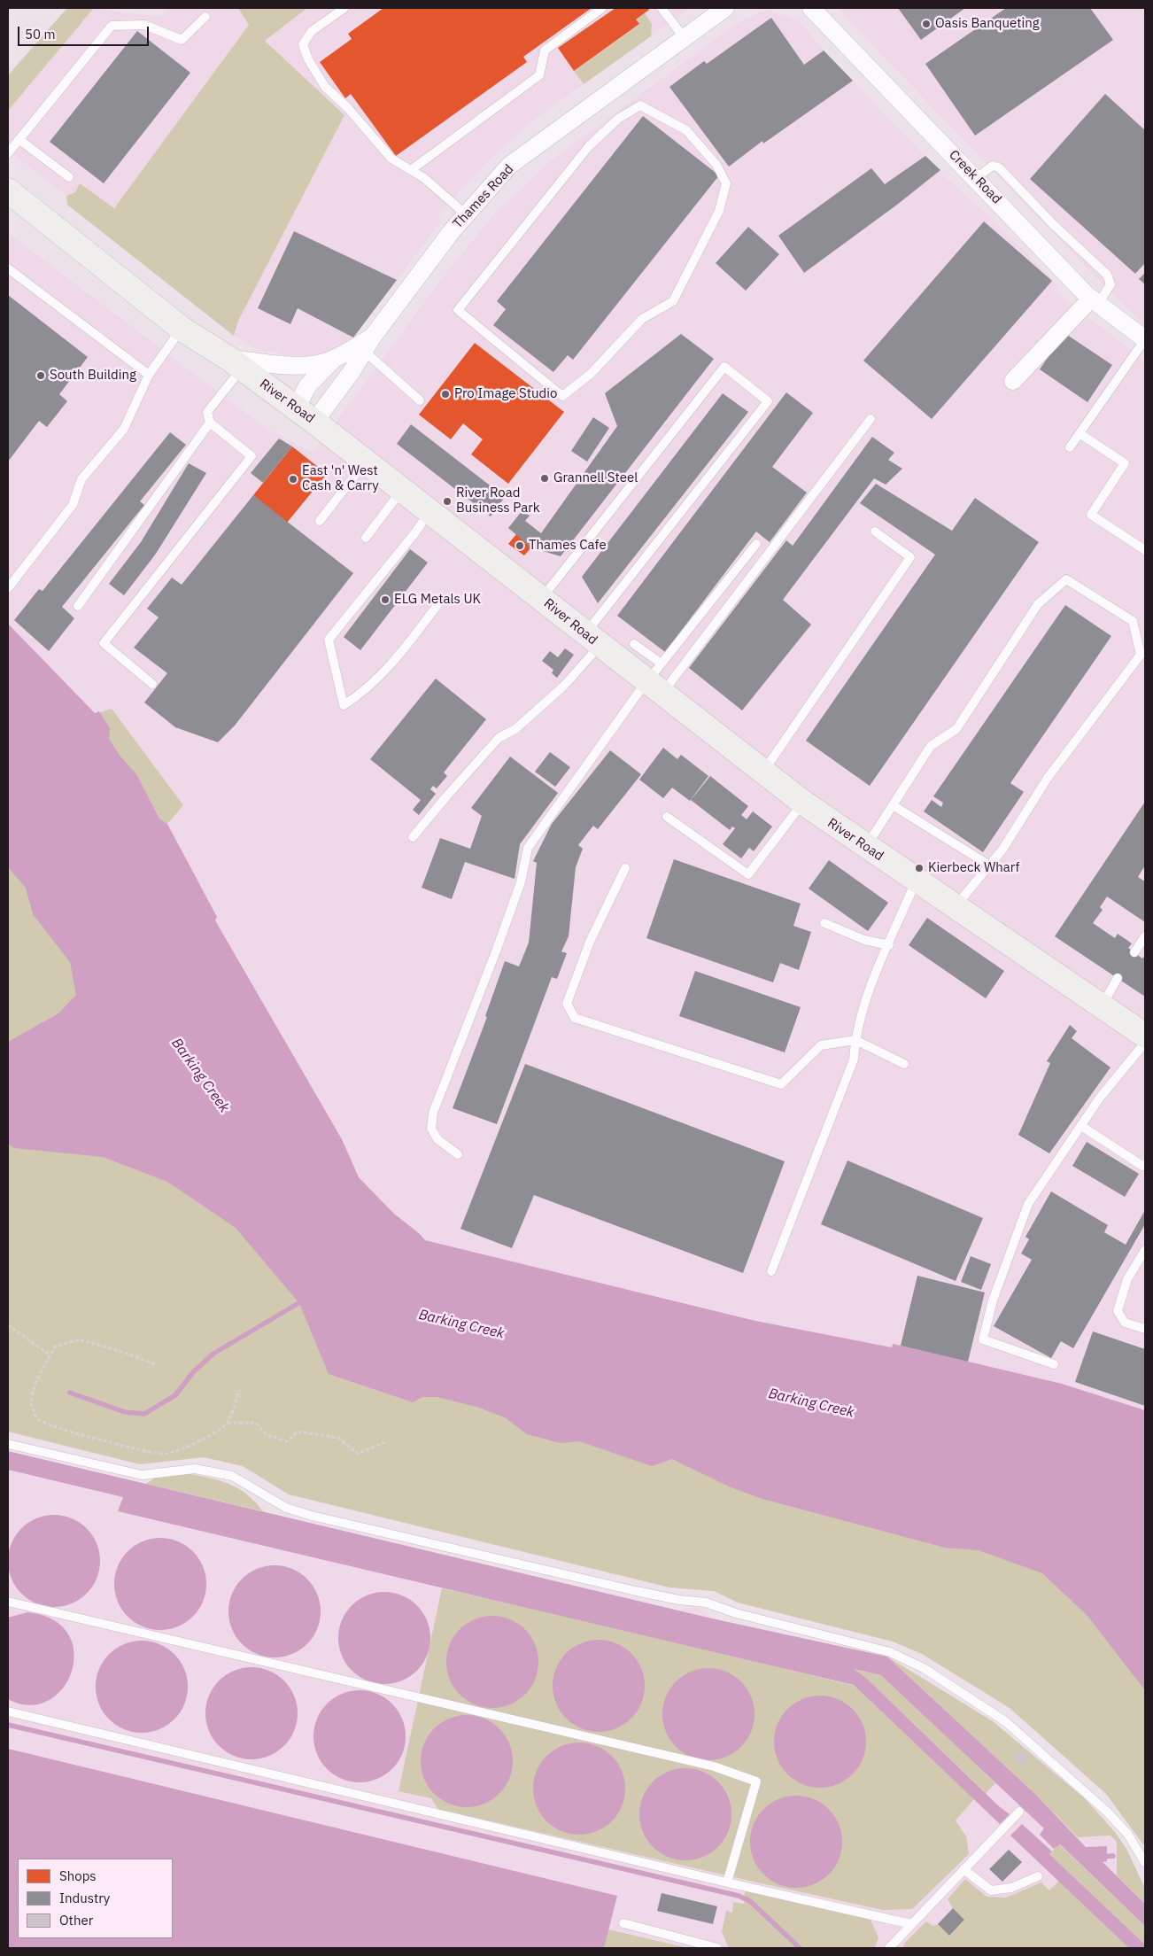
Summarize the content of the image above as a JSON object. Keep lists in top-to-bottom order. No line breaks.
{"streets":{"street":["Creek Road","Thames Road","River Road"]},"crossings":[["Thames Road","River Road"]],"water":["Barking Creek"],"places":["Oasis Banqueting","South Building","Pro Image Studio","Grannell Steel","East 'n' West Cash & Carry","River Road Business Park","Thames Cafe","ELG Metals UK","Kierbeck Wharf"],"legend":["Shops","Industry","Other"],"scale_bar":"50 m"}
